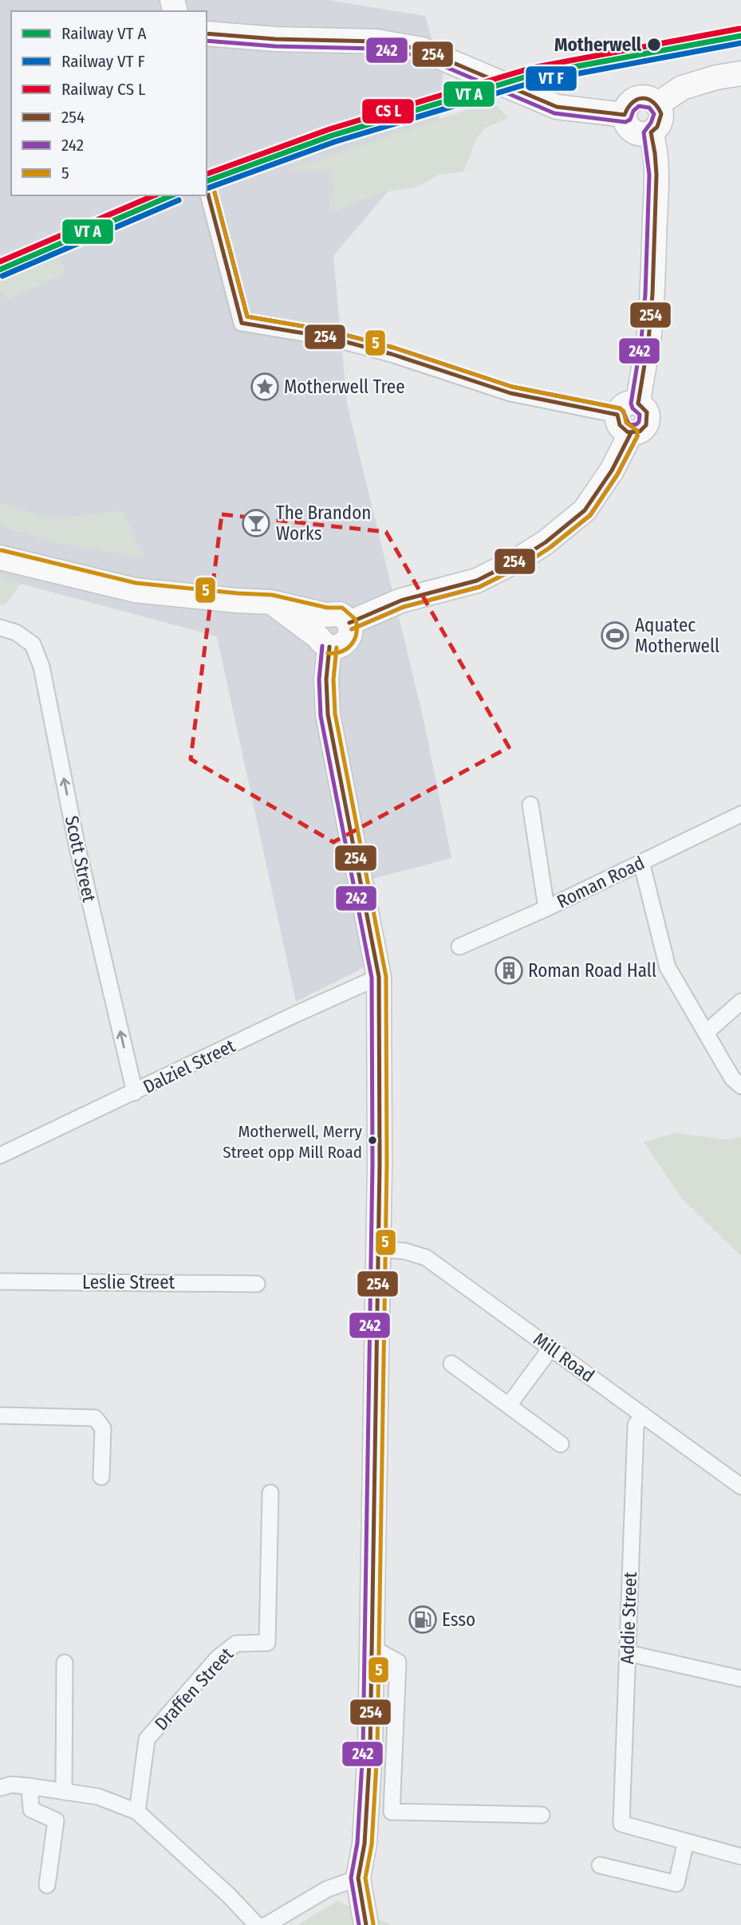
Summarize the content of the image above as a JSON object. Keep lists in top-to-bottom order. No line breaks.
{"streets":{"street":["Scott Street","Roman Road","Dalziel Street","Leslie Street","Mill Road","Addie Street","Draffen Street"]},"crossings":[["Scott Street","Dalziel Street"],["Mill Road","Addie Street"]],"one_way":["Scott Street"],"places":{"other":["Motherwell","Motherwell, Merry Street opp Mill Road"],"place":["Motherwell Tree"],"bar":["The Brandon Works"],"sports":["Aquatec Motherwell"],"building":["Roman Road Hall"],"fuel station":["Esso"]},"lines":["transit line 254","transit line 242","transit line 5"],"legend":["Railway VT A","Railway VT F","Railway CS L","254","242","5"]}
